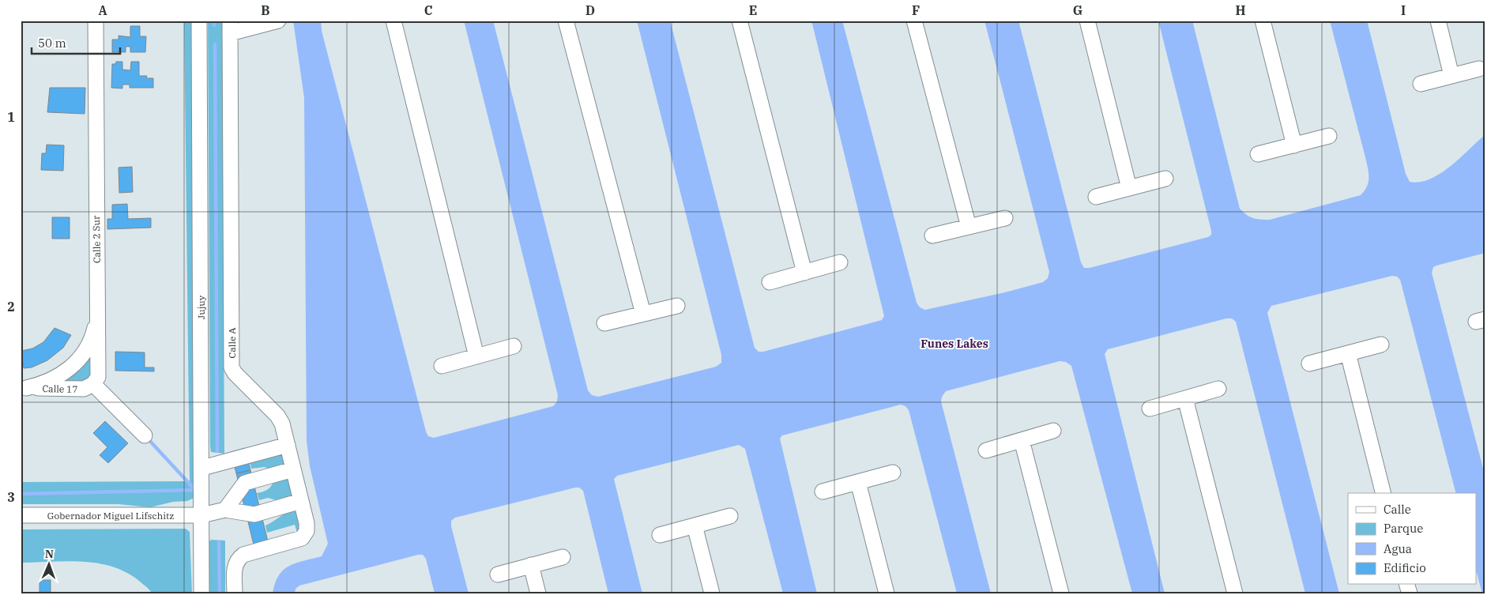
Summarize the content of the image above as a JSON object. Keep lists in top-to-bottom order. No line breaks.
{"streets":{"street":["Calle 2 Sur","Jujuy","Calle A","Calle 17","Gobernador Miguel Lifschitz"]},"crossings":[["Calle 2 Sur","Calle 17"],["Jujuy","Gobernador Miguel Lifschitz"]],"districts":["Funes Lakes"],"legend":["Calle","Parque","Agua","Edificio"],"scale_bar":"50 m","north":"top","grid":{"columns":["A","B","C","D","E","F","G","H","I"],"rows":["1","2","3"]}}
